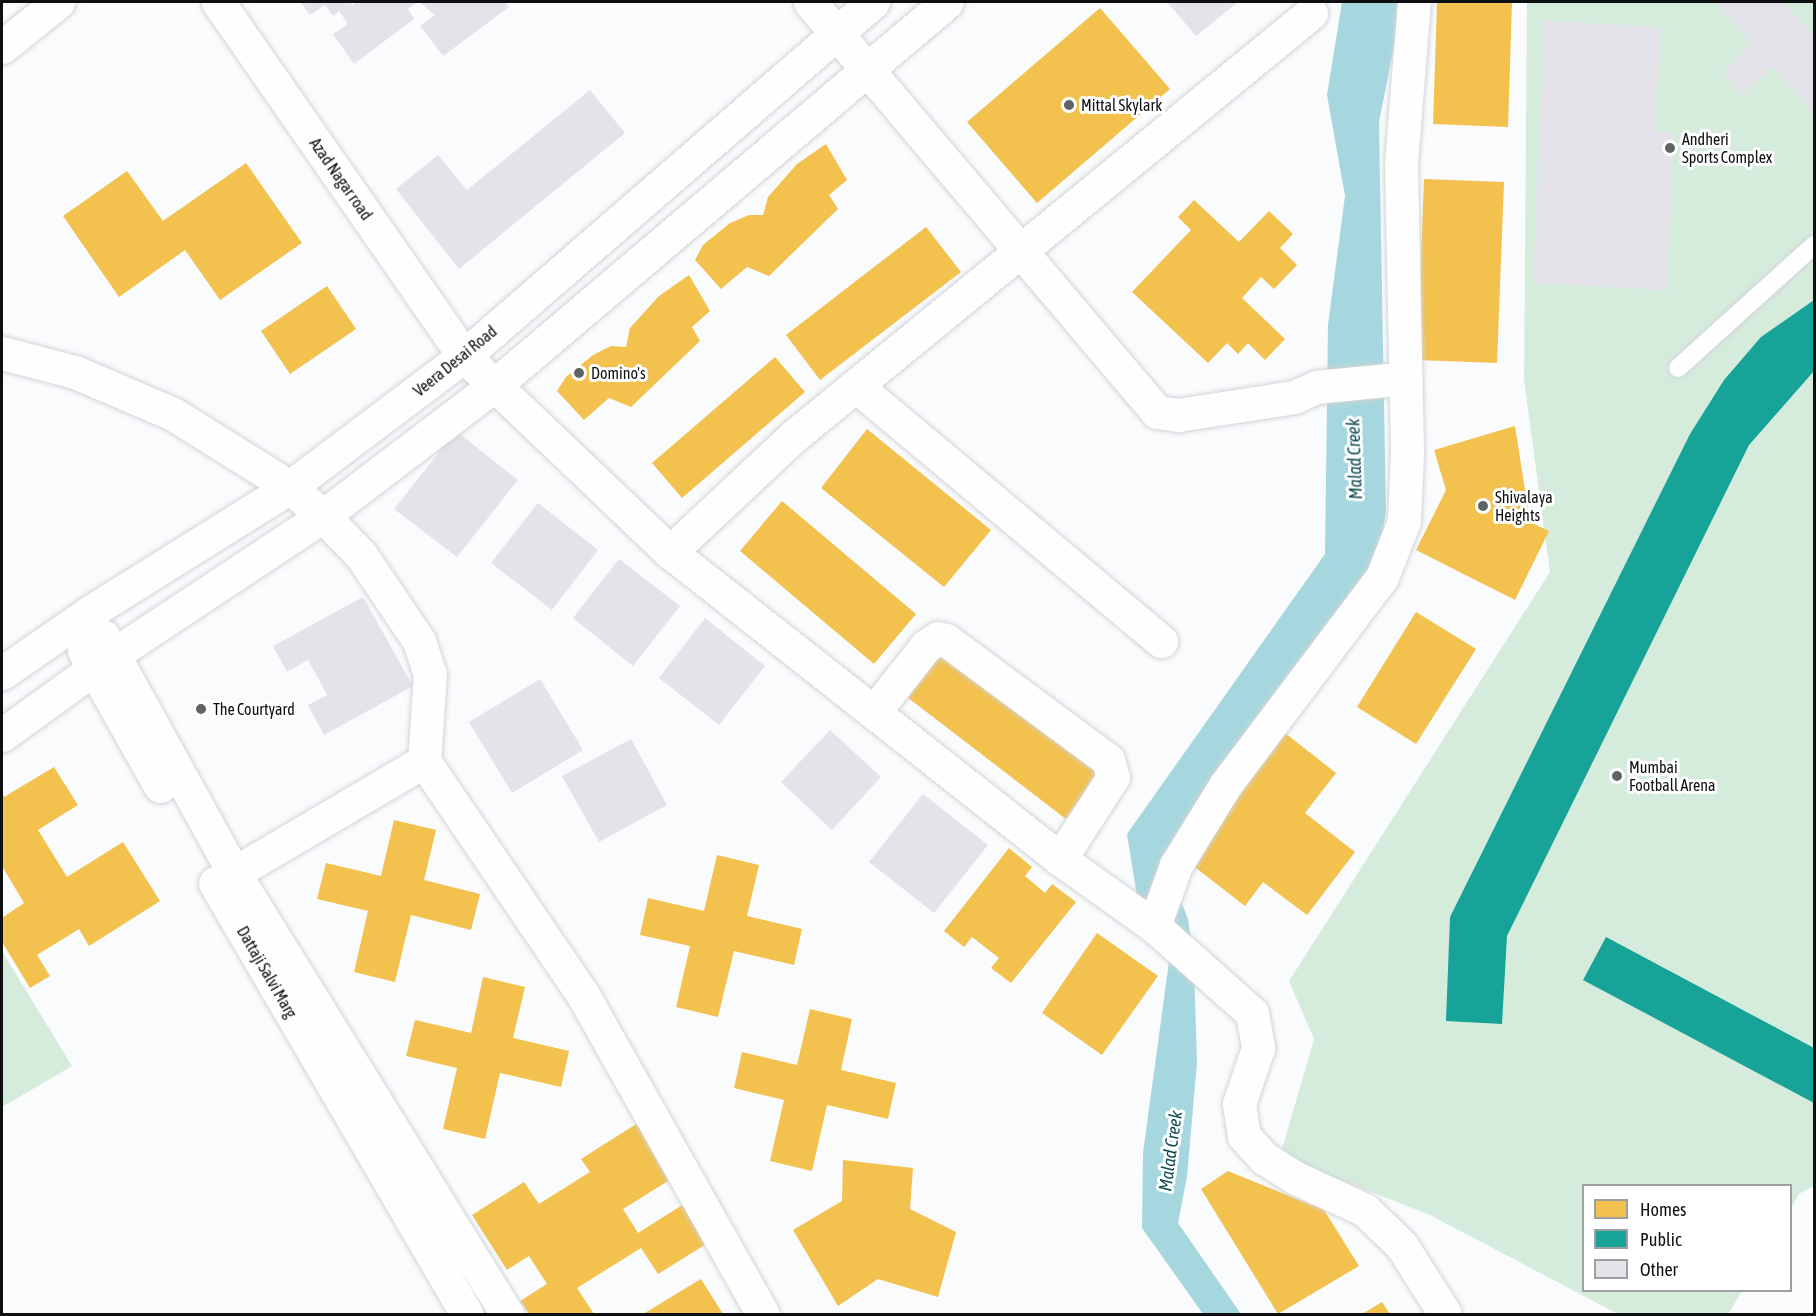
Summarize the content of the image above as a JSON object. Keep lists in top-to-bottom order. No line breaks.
{"streets":{"street":["Azad Nagar road","Veera Desai Road","Dattaji Salvi Marg"]},"crossings":[["Azad Nagar road","Veera Desai Road"],["Veera Desai Road","Dattaji Salvi Marg"]],"water":["Malad Creek"],"places":["Mittal Skylark","Andheri Sports Complex","Domino's","Shivalaya Heights","The Courtyard","Mumbai Football Arena"],"legend":["Homes","Public","Other"]}
